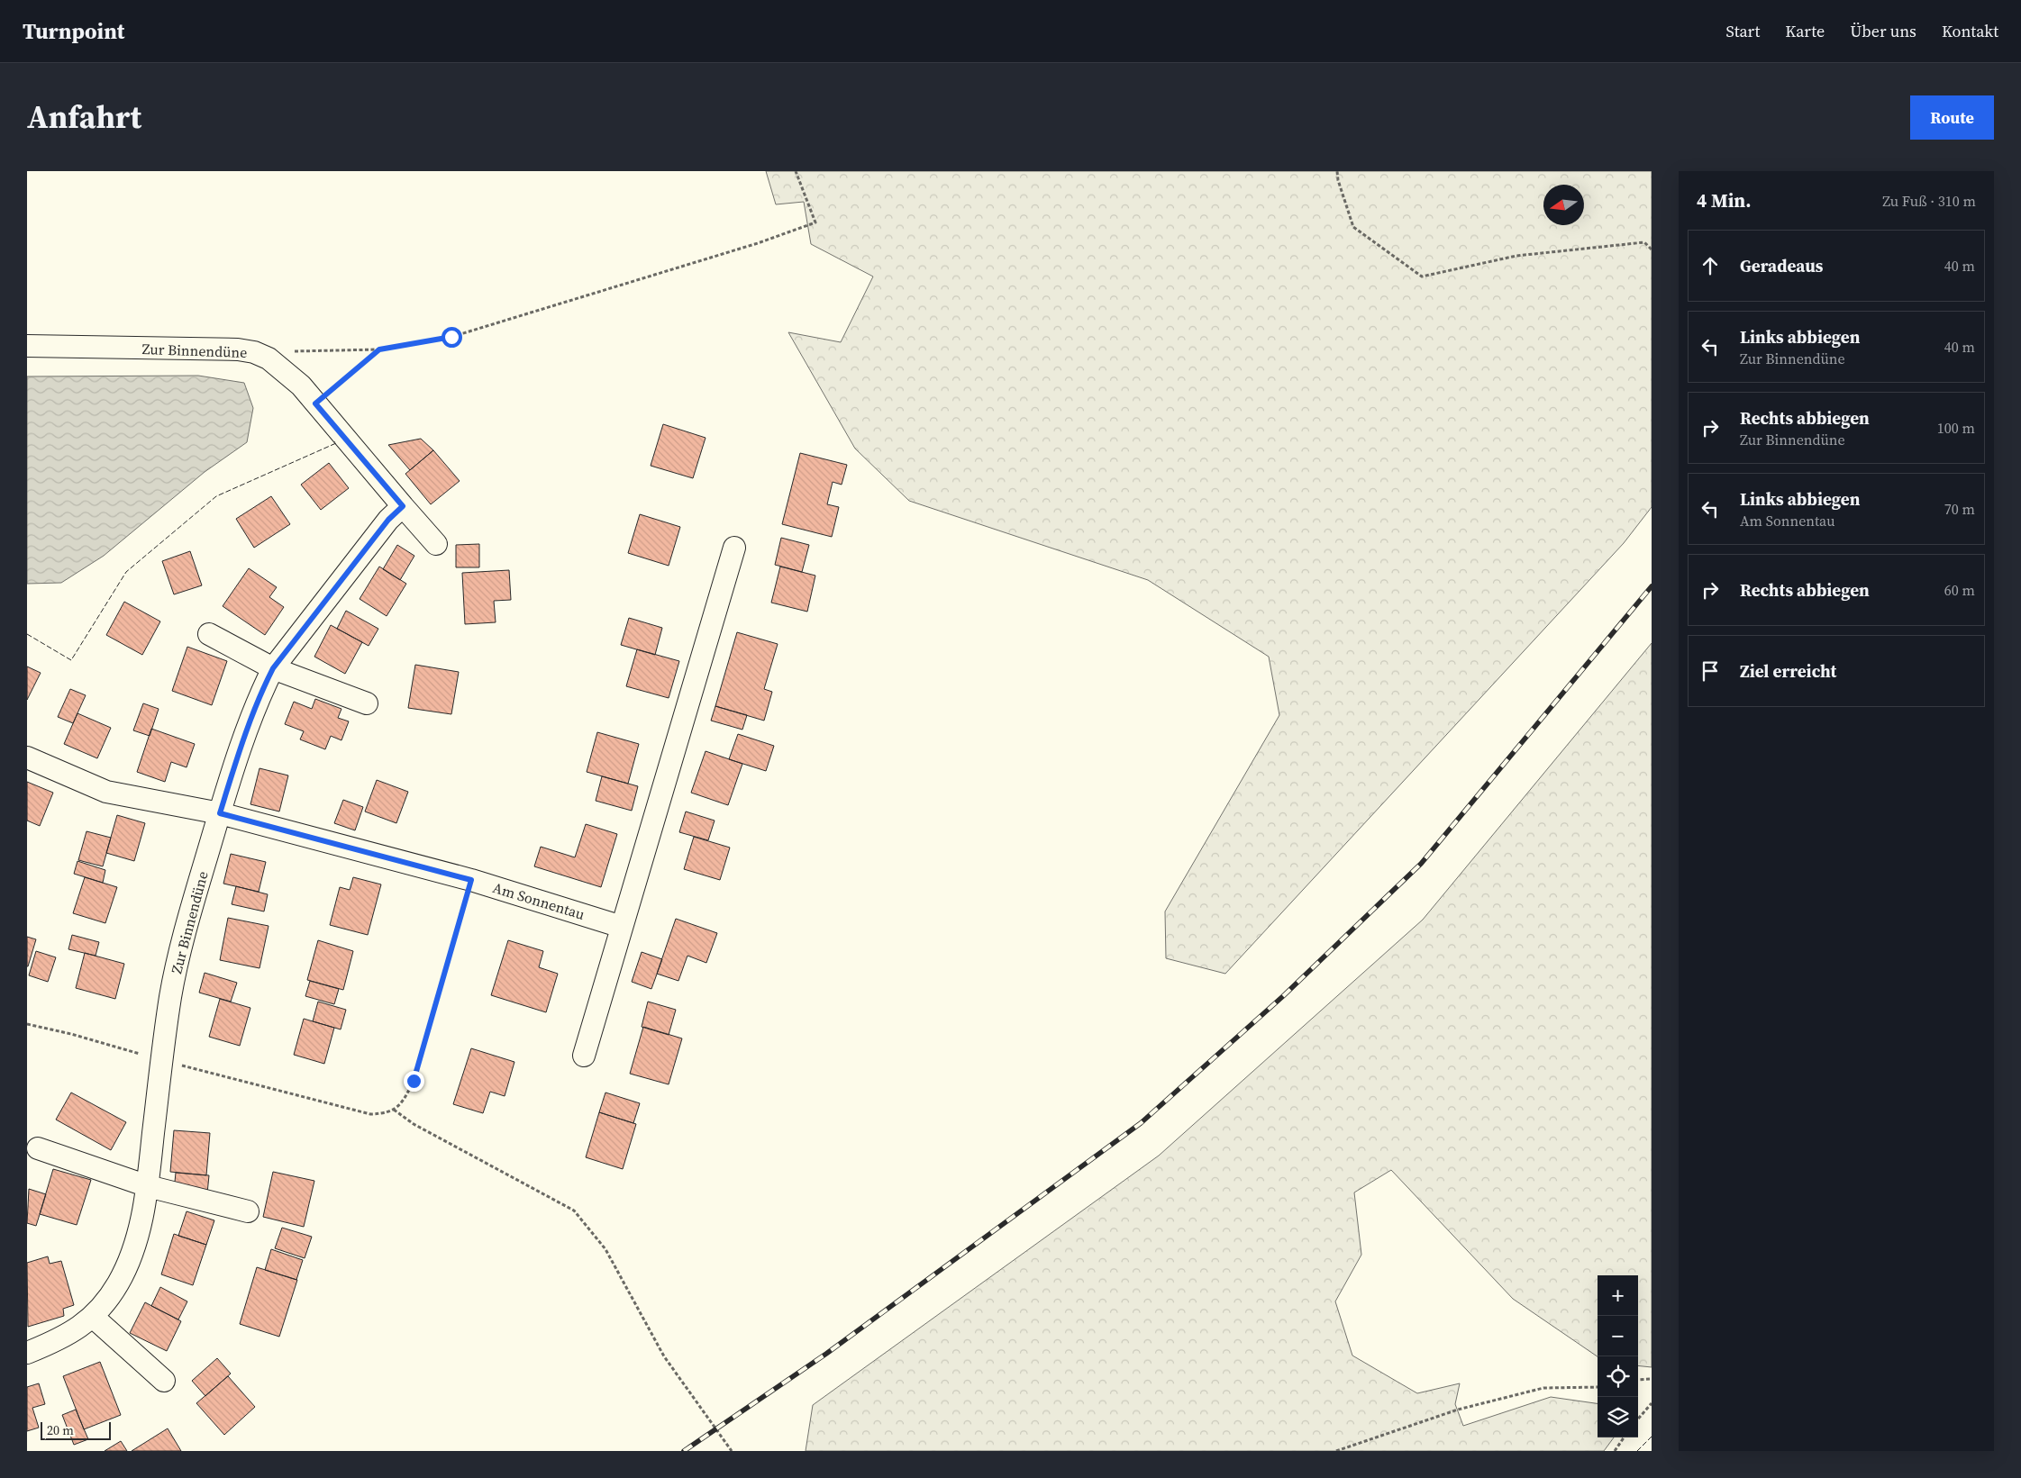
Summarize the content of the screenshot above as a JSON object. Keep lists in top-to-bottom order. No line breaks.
{"streets":{"street":["Zur Binnendüne","Am Sonnentau"]},"crossings":[["Zur Binnendüne","Am Sonnentau"]],"scale_bar":"20 m","north":"left","page":{"header":"Turnpoint","nav":["Start","Karte","Über uns","Kontakt"],"title":"Anfahrt","buttons":"Route","heading":["4 Min.","Zu Fuß · 310 m"],"list":[["Geradeaus","40 m"],["Links abbiegen","Zur Binnendüne","40 m"],["Rechts abbiegen","Zur Binnendüne","100 m"],["Links abbiegen","Am Sonnentau","70 m"],["Rechts abbiegen","60 m"],"Ziel erreicht"],"map_buttons":["+","−"],"scale":"20 m"}}
